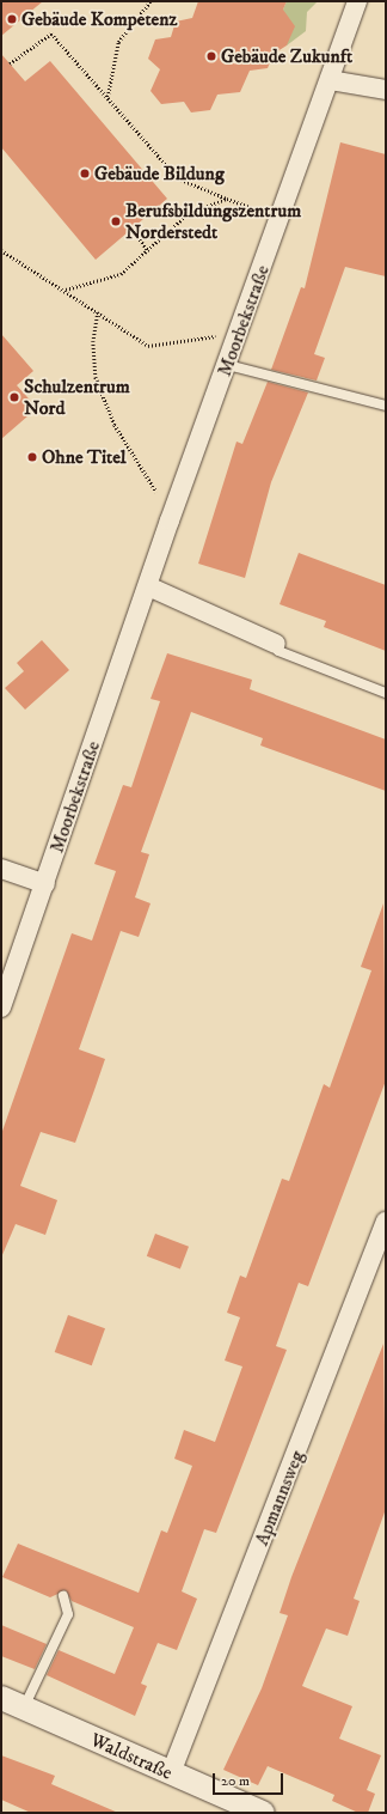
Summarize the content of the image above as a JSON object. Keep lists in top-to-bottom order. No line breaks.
{"streets":{"street":["Moorbekstraße","Apmannsweg","Waldstraße"]},"crossings":[["Apmannsweg","Waldstraße"]],"places":["Gebäude Kompetenz","Gebäude Zukunft","Gebäude Bildung","Berufsbildungszentrum Norderstedt","Schulzentrum Nord","Ohne Titel"],"scale_bar":"20 m"}
